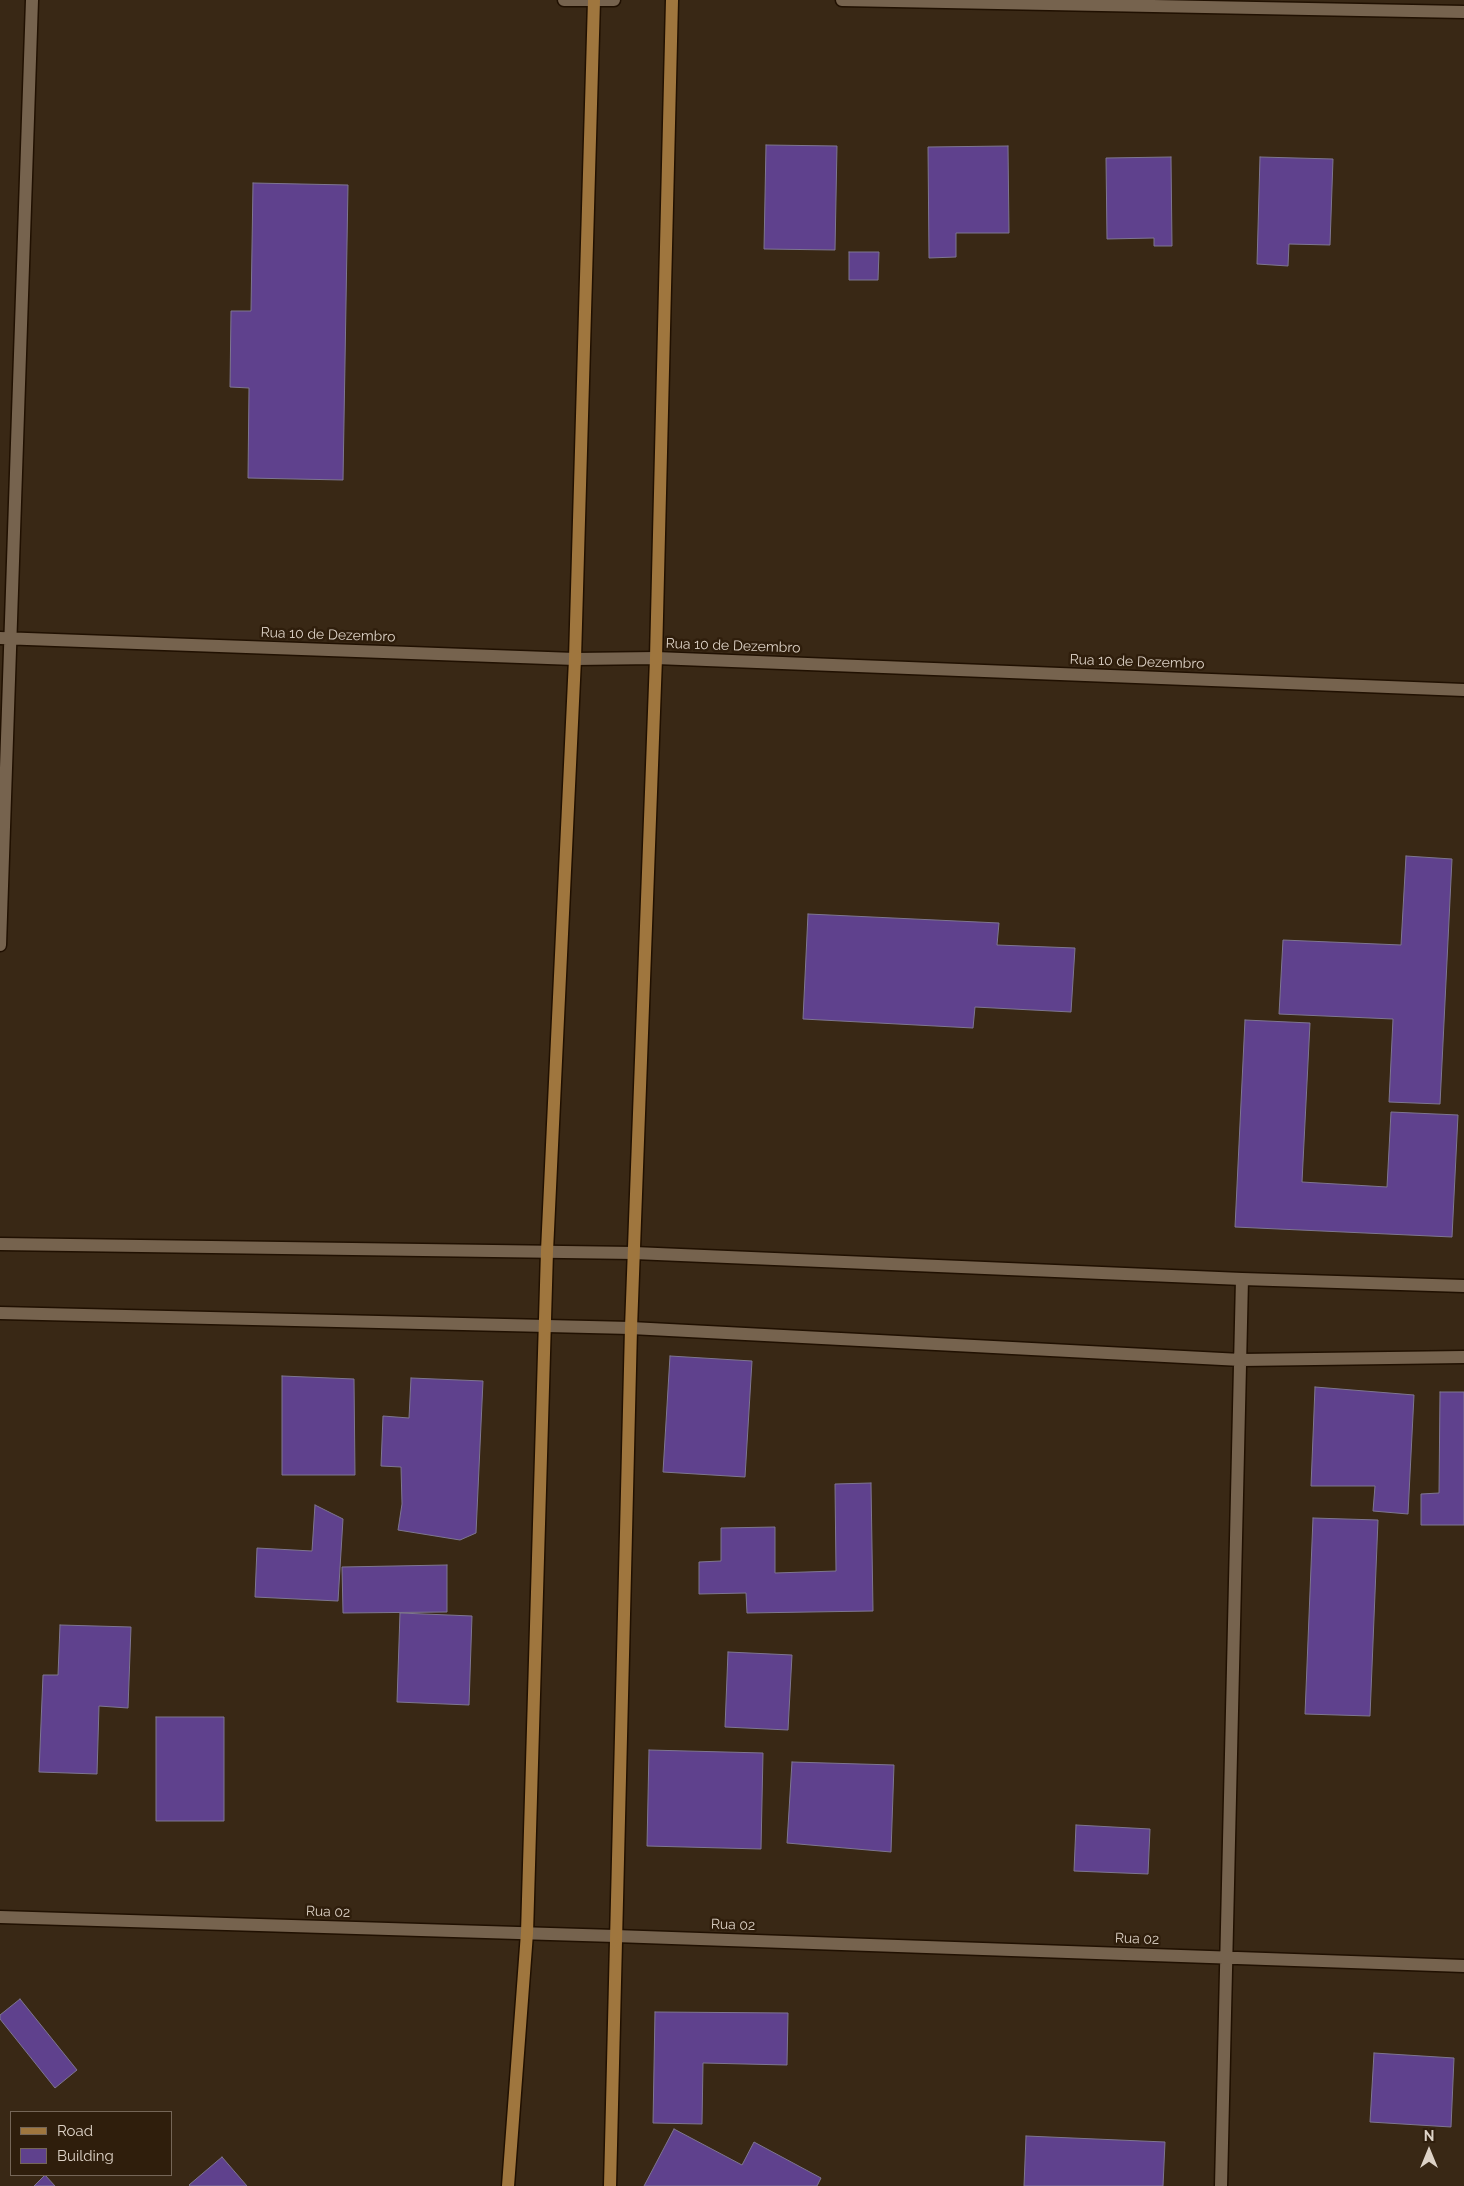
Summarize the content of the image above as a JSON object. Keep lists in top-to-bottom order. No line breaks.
{"streets":{"street":["Rua 10 de Dezembro","Rua 02"]},"legend":["Road","Building"],"north":"top"}
